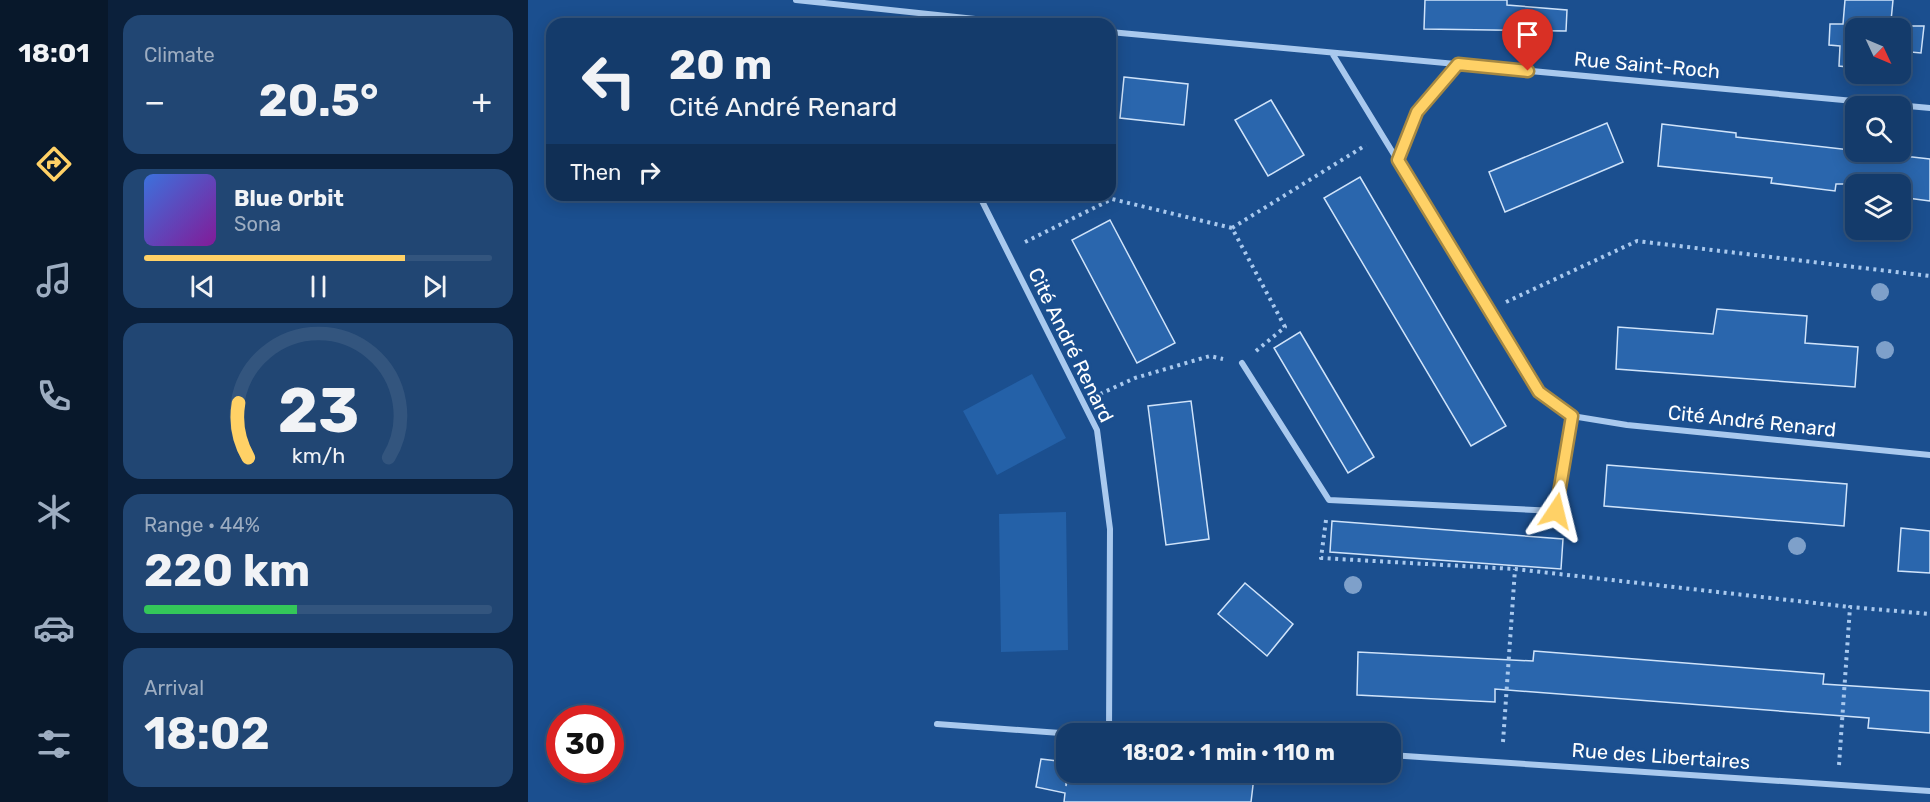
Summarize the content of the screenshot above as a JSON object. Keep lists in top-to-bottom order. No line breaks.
{"streets":{"street":["Rue Saint-Roch","Cité André Renard","Rue des Libertaires"]},"crossings":[["Rue Saint-Roch","Cité André Renard"]],"north":"bottom right","page":{"tabs":"18:01","tile":["Climate",["Range · 44%","220 km"],["Arrival","18:02"]],"turn":["20 m","Cité André Renard"],"heat":["−","20.5°","+"],"then":"Then","song":["Blue Orbit","Sona"],"limit":"30","trip":"18:02 · 1 min · 110 m","gauge":["23","km/h"]}}
